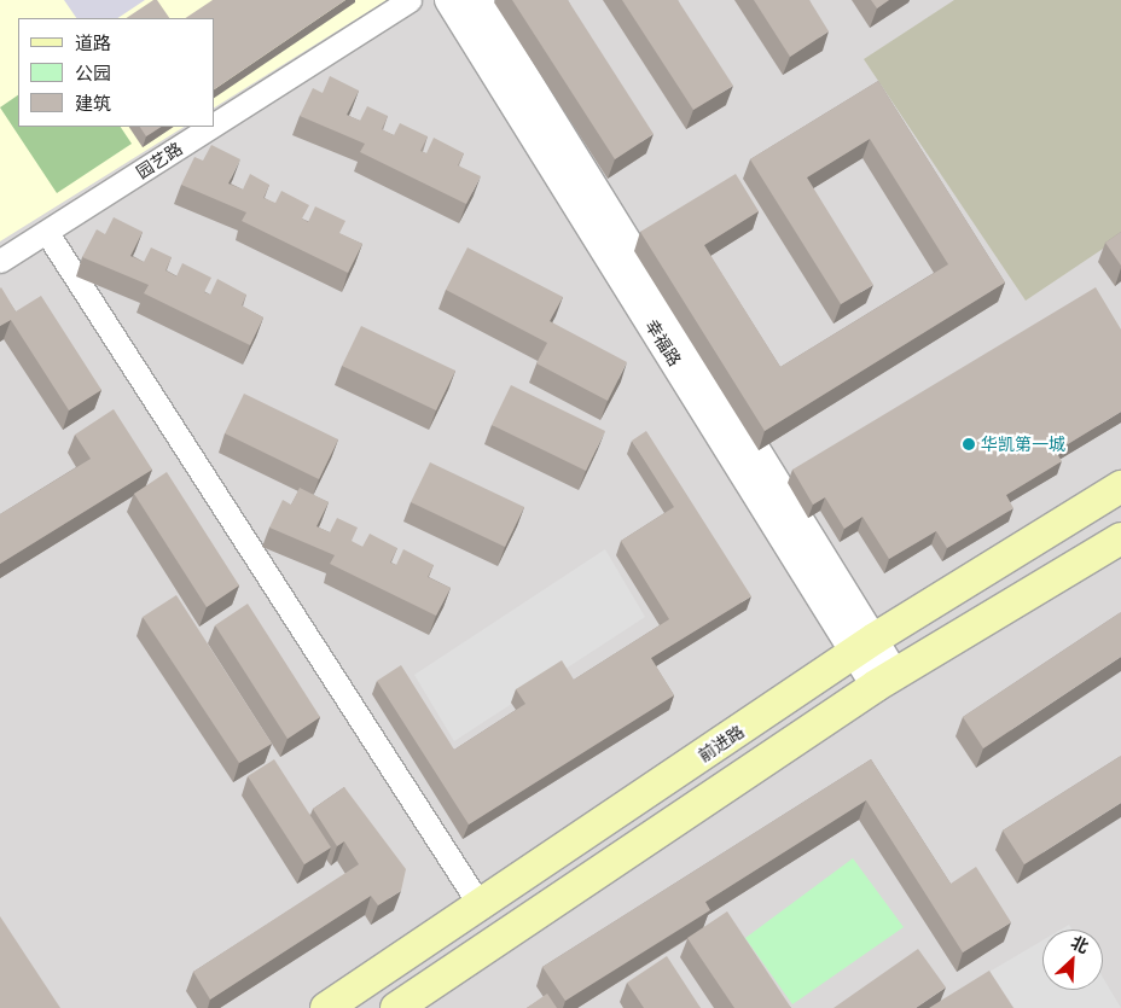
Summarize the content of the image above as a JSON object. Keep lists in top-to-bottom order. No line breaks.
{"streets":{"main road":["前进路"],"street":["园艺路","幸福路"]},"crossings":[["幸福路","前进路"]],"places":["华凯第一城"],"legend":["道路","公园","建筑"],"north":"top right"}
